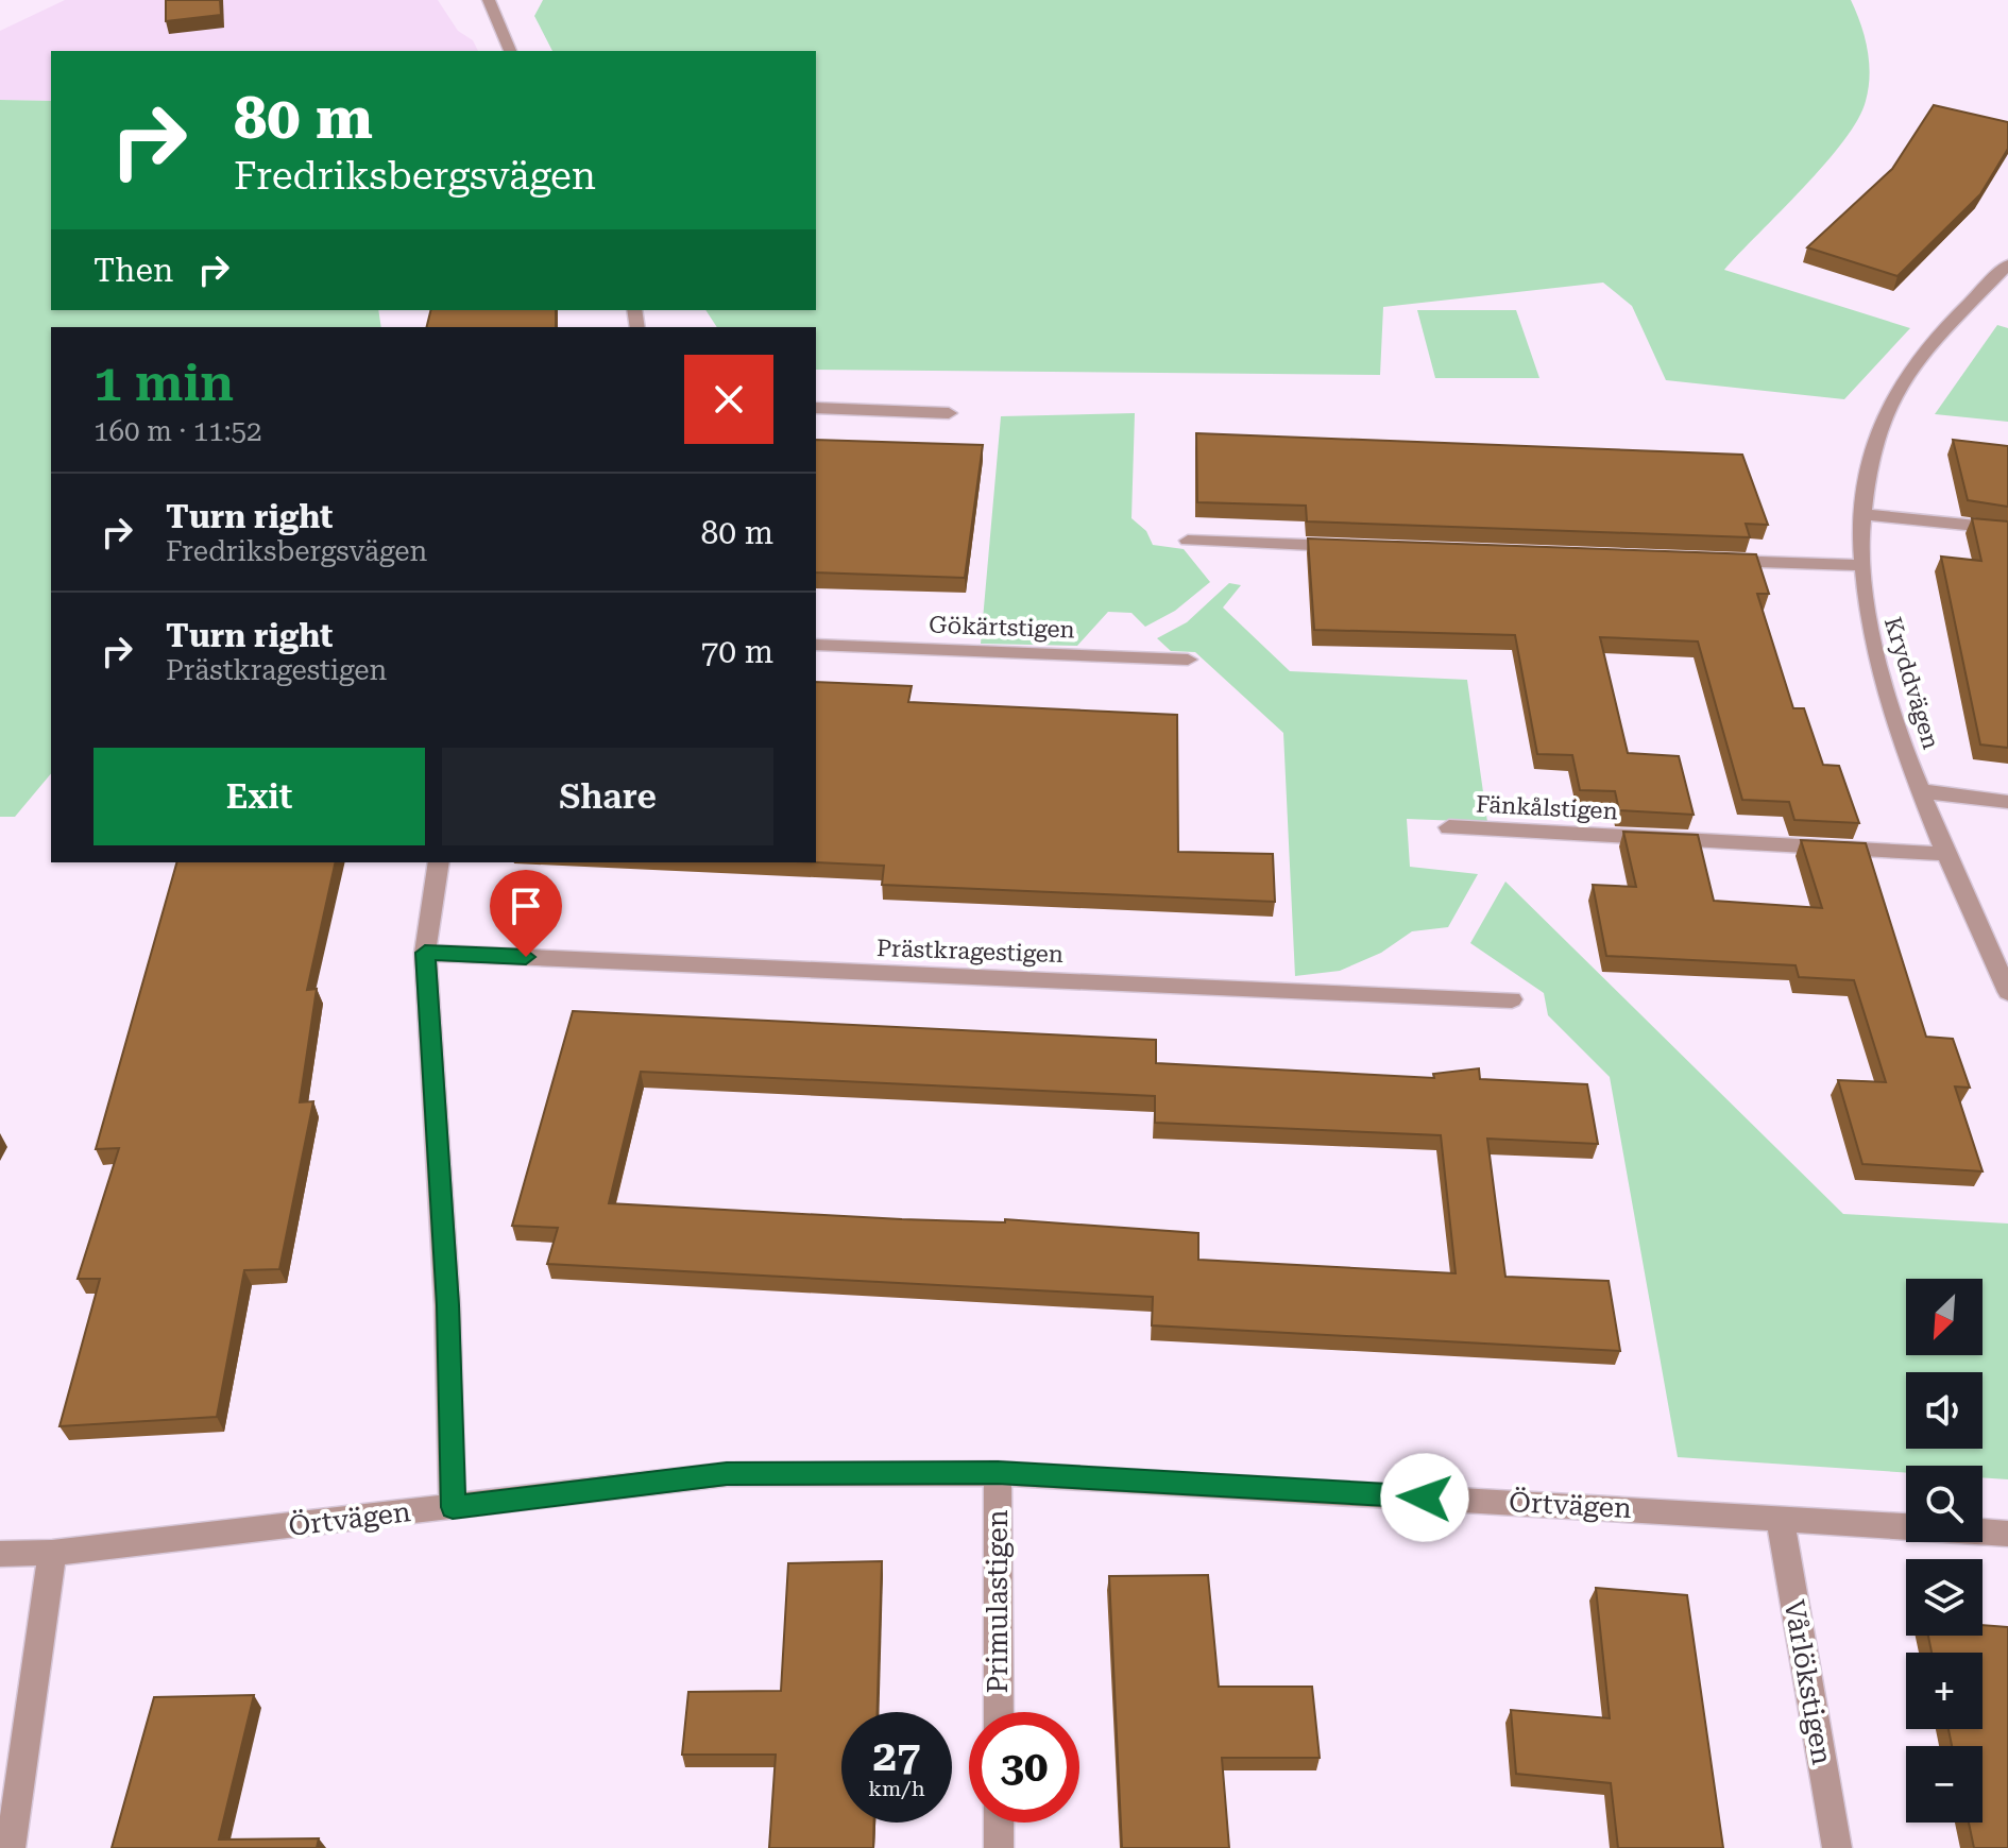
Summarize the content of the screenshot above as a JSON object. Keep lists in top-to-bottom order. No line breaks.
{"streets":{"street":["Gökärtstigen","Kryddvägen","Fänkålstigen","Prästkragestigen","Örtvägen","Primulastigen","Vårlökstigen"]},"crossings":[["Kryddvägen","Fänkålstigen"],["Örtvägen","Primulastigen"],["Örtvägen","Vårlökstigen"]],"north":"bottom left","page":{"turn":["80 m","Fredriksbergsvägen"],"then":"Then","heading":["1 min","160 m · 11:52"],"list":[{"name":"Turn right","note":"Fredriksbergsvägen","value":"80 m"},{"name":"Turn right","note":"Prästkragestigen","value":"70 m"}],"buttons":["Exit","Share"],"map_buttons":["+","−"],"speed":"27 km/h","limit":"30"}}
